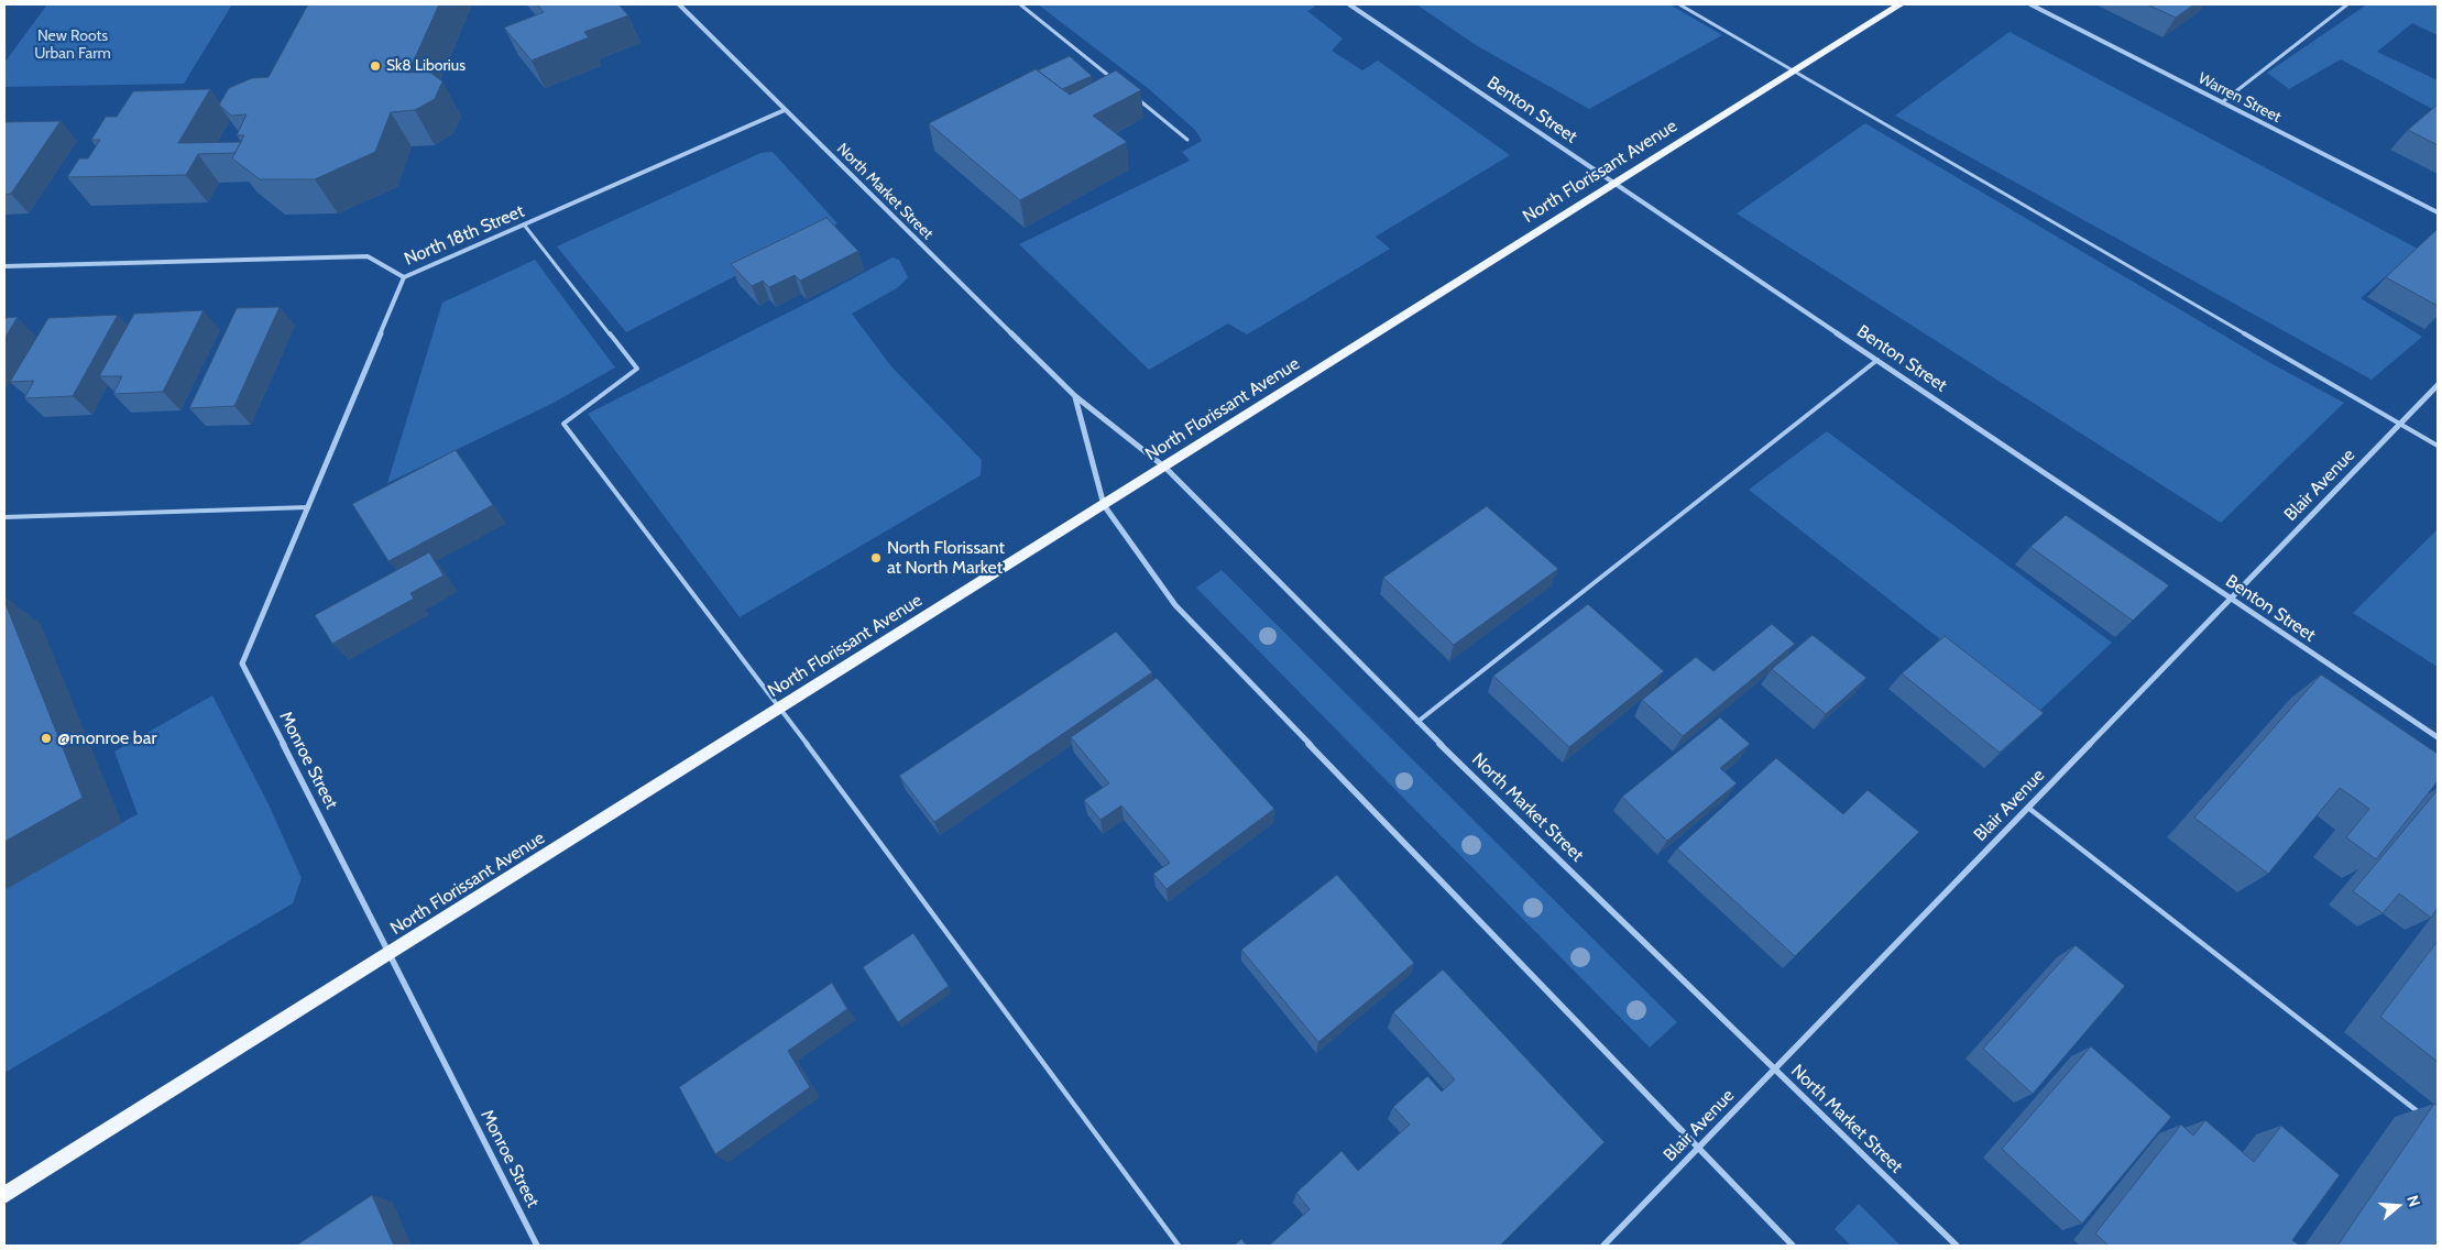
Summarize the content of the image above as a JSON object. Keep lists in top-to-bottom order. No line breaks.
{"streets":{"main road":["North Florissant Avenue"],"street":["Warren Street","Benton Street","North Market Street","North 18th Street","Blair Avenue","Monroe Street"]},"crossings":[["Benton Street","North Florissant Avenue"],["Benton Street","Blair Avenue"],["North Florissant Avenue","North Market Street"],["North Florissant Avenue","Monroe Street"],["North Market Street","North 18th Street"],["North Market Street","Blair Avenue"],["North 18th Street","Monroe Street"]],"parks":["New Roots Urban Farm"],"places":["Sk8 Liborius","North Florissant at North Market","@monroe bar"],"north":"right"}
